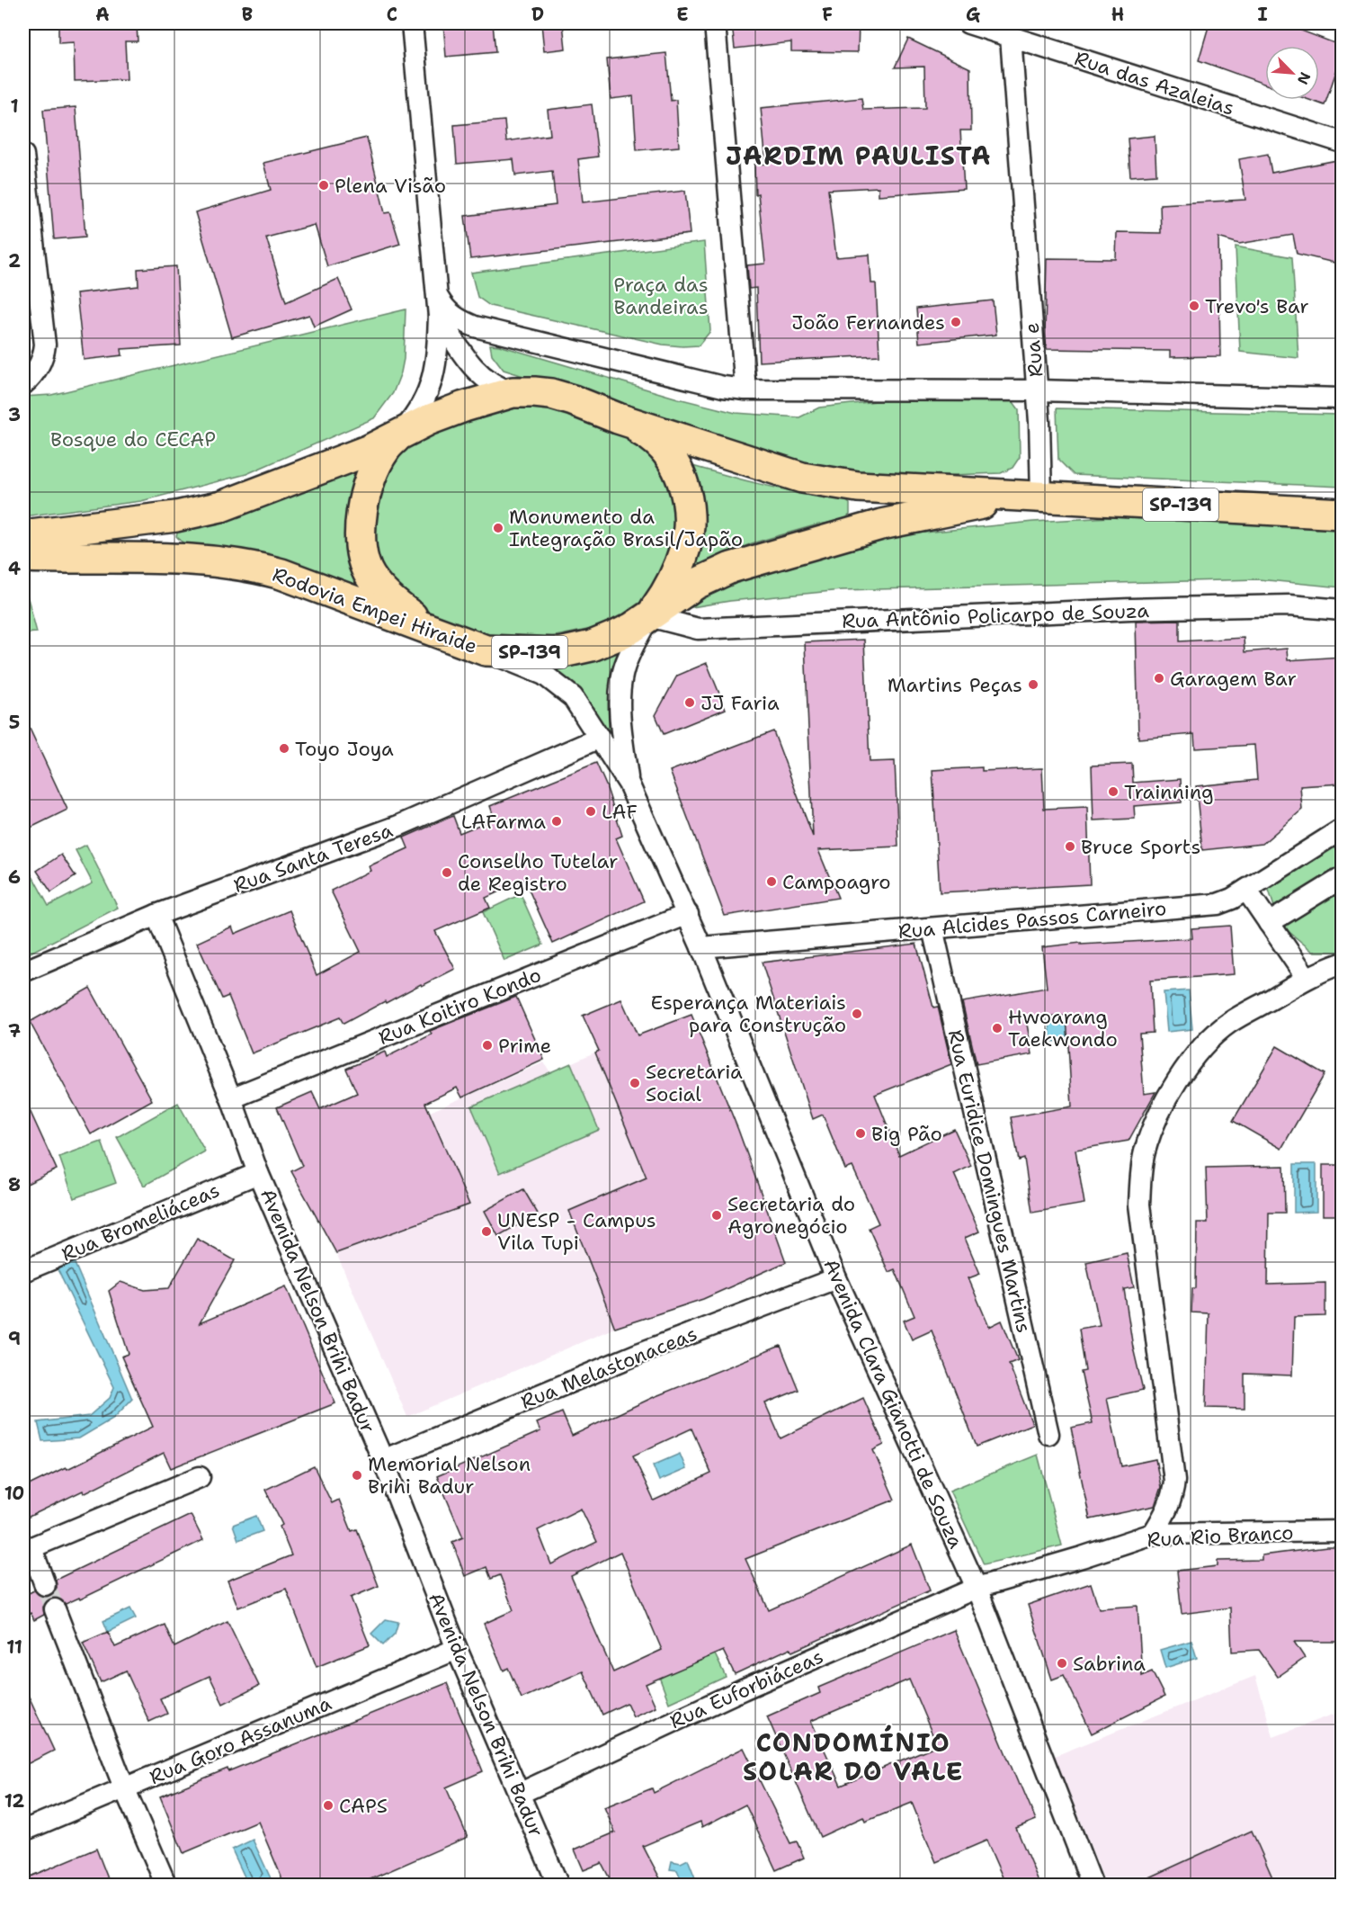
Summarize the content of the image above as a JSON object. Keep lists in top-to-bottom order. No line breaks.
{"streets":{"main road":["SP-139","Rodovia Empei Hiraide"],"street":["Rua das Azaleias","Rua e","Rua Antônio Policarpo de Souza","Rua Santa Teresa","Rua Alcides Passos Carneiro","Rua Koitiro Kondo","Rua Euridice Domingues Martins","Rua Bromeliáceas","Avenida Nelson Brihi Badur","Rua Melastonaceas","Avenida Clara Gianotti de Souza","Rua Rio Branco","Rua Euforbiáceas","Rua Goro Assanuma"]},"crossings":[["Rua das Azaleias","Rua e"],["Rodovia Empei Hiraide","Rua Antônio Policarpo de Souza"],["Rodovia Empei Hiraide","Avenida Clara Gianotti de Souza"],["Rua Santa Teresa","Avenida Nelson Brihi Badur"],["Rua Santa Teresa","Avenida Clara Gianotti de Souza"],["Rua Alcides Passos Carneiro","Rua Euridice Domingues Martins"],["Rua Alcides Passos Carneiro","Avenida Clara Gianotti de Souza"],["Rua Koitiro Kondo","Avenida Nelson Brihi Badur"],["Rua Koitiro Kondo","Avenida Clara Gianotti de Souza"],["Rua Bromeliáceas","Avenida Nelson Brihi Badur"],["Avenida Nelson Brihi Badur","Rua Melastonaceas"],["Avenida Nelson Brihi Badur","Rua Euforbiáceas"],["Avenida Nelson Brihi Badur","Rua Goro Assanuma"],["Rua Melastonaceas","Avenida Clara Gianotti de Souza"],["Avenida Clara Gianotti de Souza","Rua Rio Branco"],["Avenida Clara Gianotti de Souza","Rua Euforbiáceas"],["Rua Rio Branco","Rua Euforbiáceas"]],"districts":["JARDIM PAULISTA","CONDOMÍNIO SOLAR DO VALE"],"parks":["Praça das Bandeiras","Bosque do CECAP"],"places":["Plena Visão","Trevo's Bar","João Fernandes","Monumento da Integração Brasil/Japão","Garagem Bar","Martins Peças","JJ Faria","Toyo Joya","Trainning","LAF","LAFarma","Bruce Sports","Conselho Tutelar de Registro","Campoagro","Esperança Materiais para Construção","Hwoarang Taekwondo","Prime","Secretaria Social","Big Pão","Secretaria do Agronegócio","UNESP - Campus Vila Tupi","Memorial Nelson Brihi Badur","Sabrina","CAPS"],"north":"bottom right","grid":{"columns":["A","B","C","D","E","F","G","H","I"],"rows":["1","2","3","4","5","6","7","8","9","10","11","12"]}}
